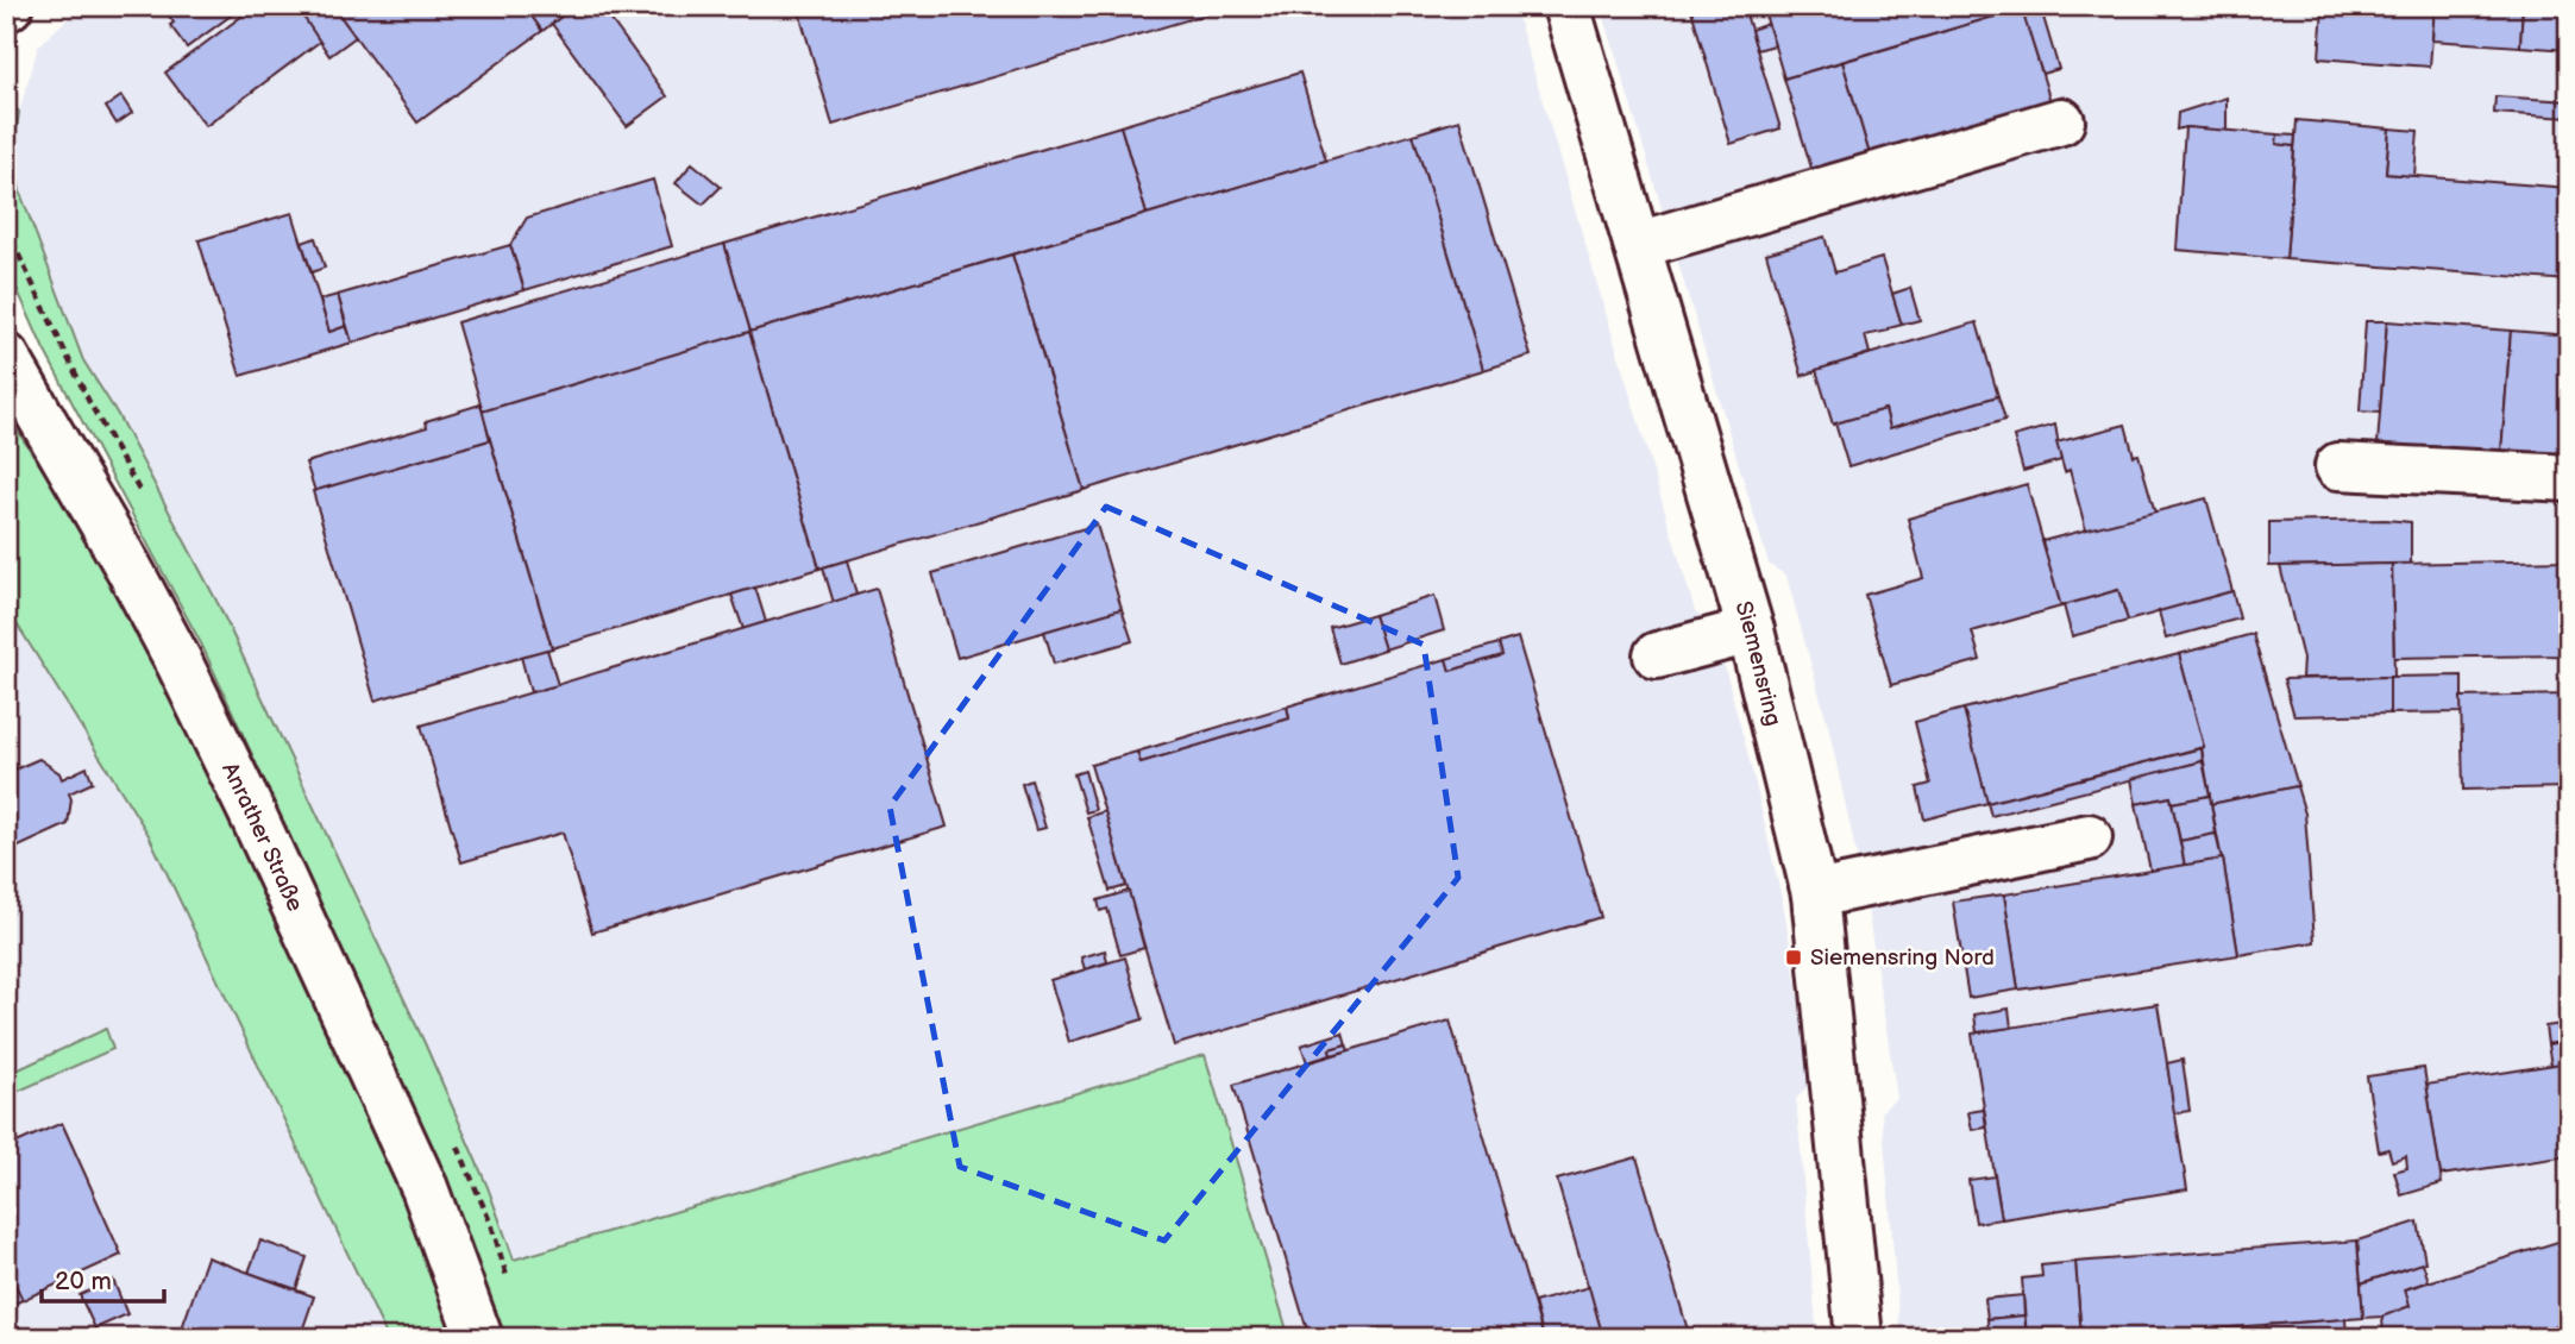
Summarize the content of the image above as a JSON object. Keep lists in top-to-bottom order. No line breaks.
{"streets":{"street":["Siemensring","Anrather Straße"]},"places":{"transit":["Siemensring Nord"]},"scale_bar":"20 m"}
